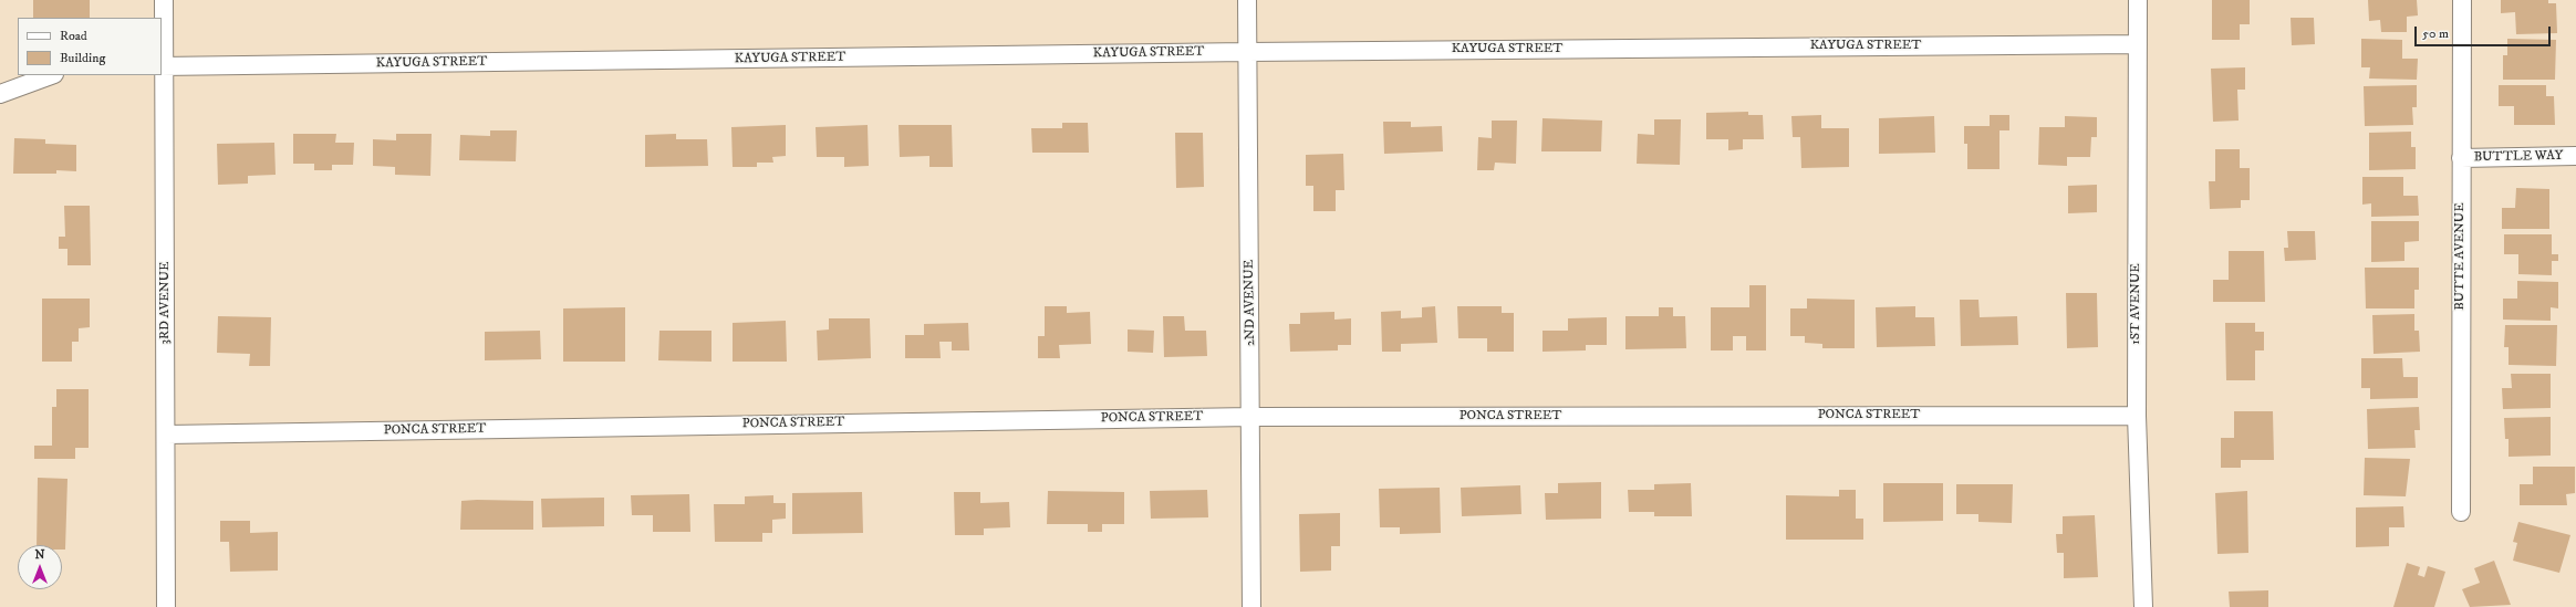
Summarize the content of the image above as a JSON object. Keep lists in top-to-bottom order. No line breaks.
{"streets":{"street":["KAYUGA STREET","BUTTLE WAY","BUTTE AVENUE","3RD AVENUE","2ND AVENUE","1ST AVENUE","PONCA STREET"]},"crossings":[["KAYUGA STREET","3RD AVENUE"],["KAYUGA STREET","2ND AVENUE"],["KAYUGA STREET","1ST AVENUE"],["BUTTLE WAY","BUTTE AVENUE"],["3RD AVENUE","PONCA STREET"],["2ND AVENUE","PONCA STREET"],["1ST AVENUE","PONCA STREET"]],"legend":["Road","Building"],"scale_bar":"50 m","north":"top"}
